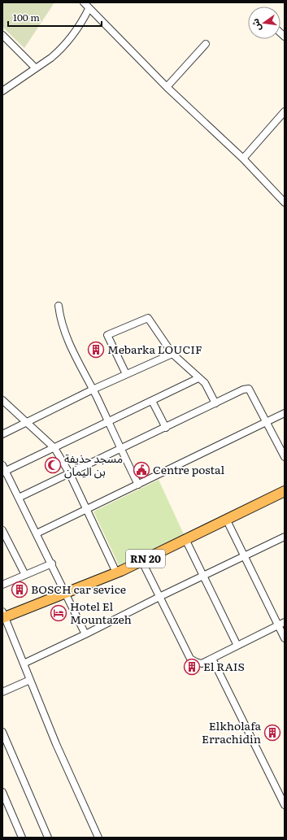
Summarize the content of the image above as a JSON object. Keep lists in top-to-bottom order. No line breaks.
{"streets":{"main road":["RN 20"]},"places":{"building":["Mebarka LOUCIF","BOSCH car sevice","El RAIS","Elkholafa Errachidin"],"mosque":["مسجد حذيفة بن اليمان"],"public building":["Centre postal"],"hotel":["Hotel El Mountazeh"]},"scale_bar":"100 m","north":"left"}
